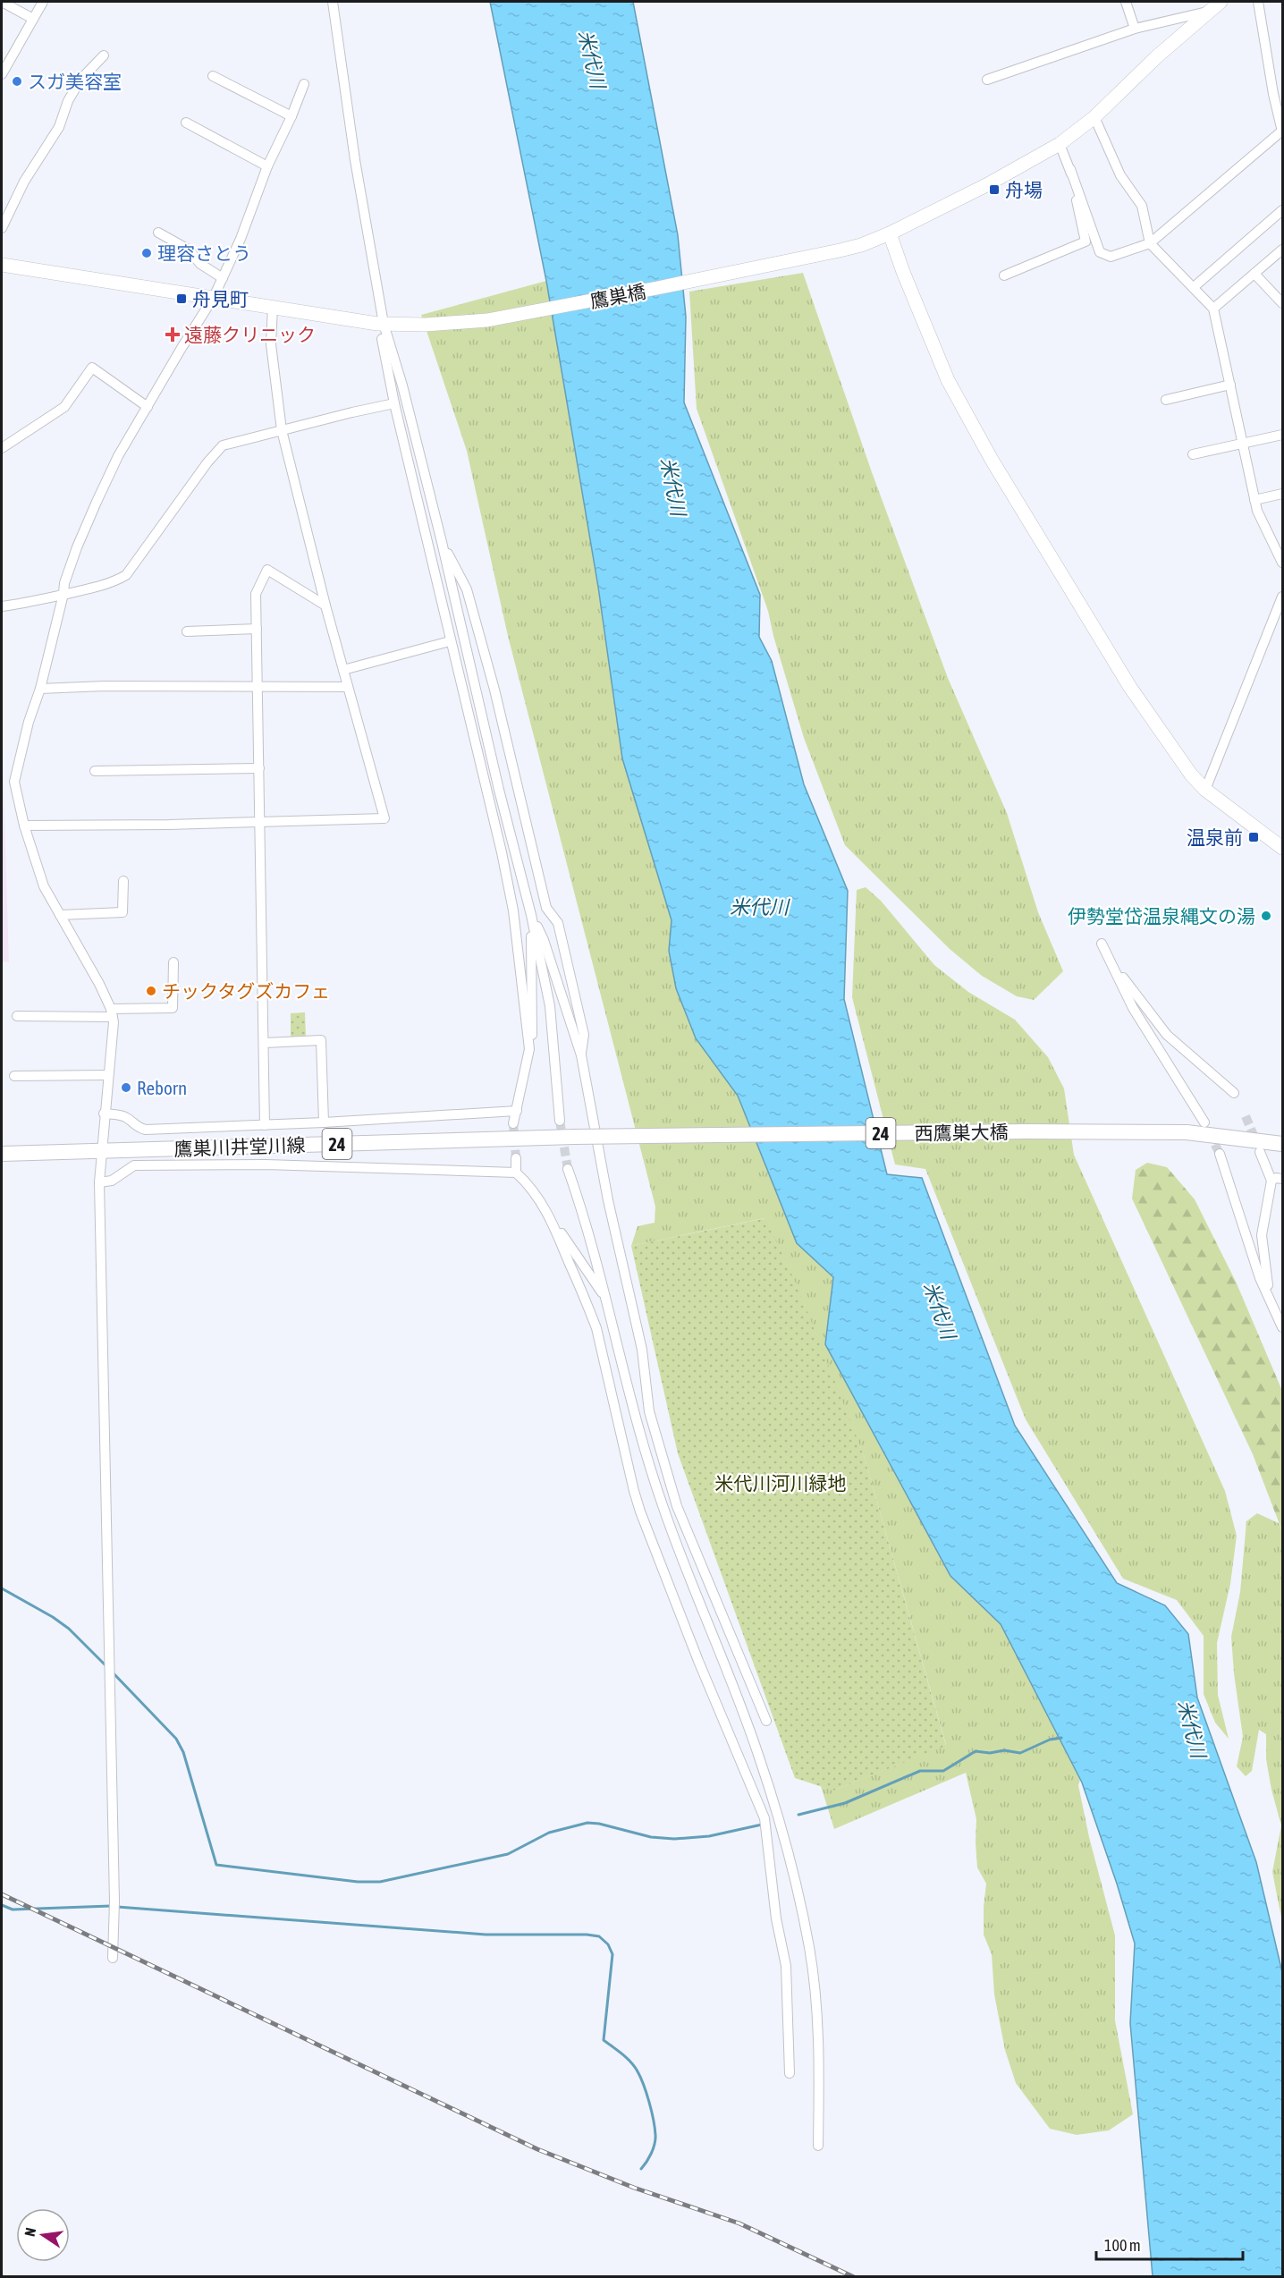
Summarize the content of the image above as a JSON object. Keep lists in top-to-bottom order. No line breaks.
{"streets":{"main road":["西鷹巣大橋","24","鷹巣川井堂川線"],"street":["鷹巣橋"]},"crossings":[["西鷹巣大橋","鷹巣川井堂川線"]],"water":["米代川"],"parks":["米代川河川緑地"],"places":{"other":["スガ美容室","理容さとう","伊勢堂岱温泉縄文の湯","チックタグズカフェ","Reborn"],"transit":["舟場","舟見町","温泉前"],"health":["遠藤クリニック"]},"scale_bar":"100 m","north":"left"}
